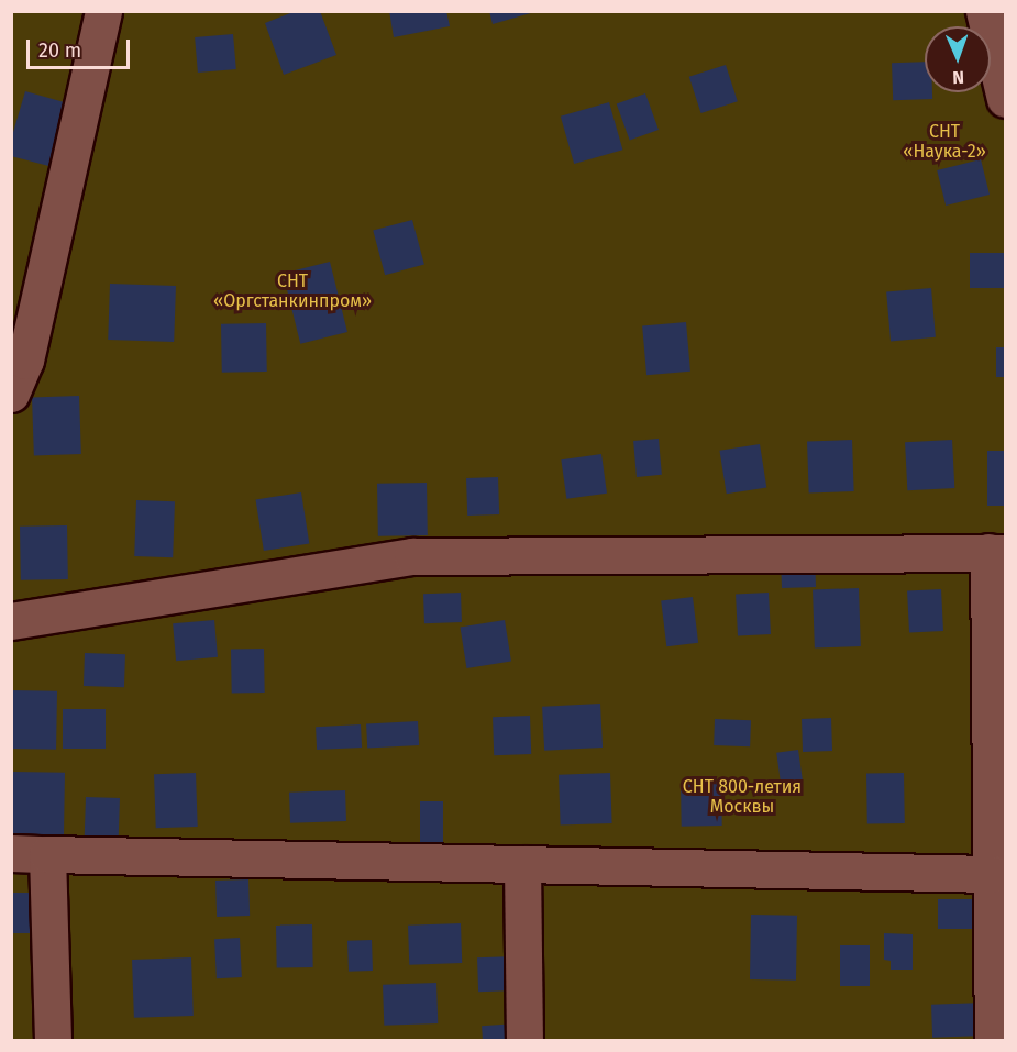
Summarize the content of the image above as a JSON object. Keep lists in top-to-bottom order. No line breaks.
{"parks":["СНТ «Наука-2»","СНТ «Оргстанкинпром»","СНТ 800-летия Москвы"],"scale_bar":"20 m","north":"bottom"}
